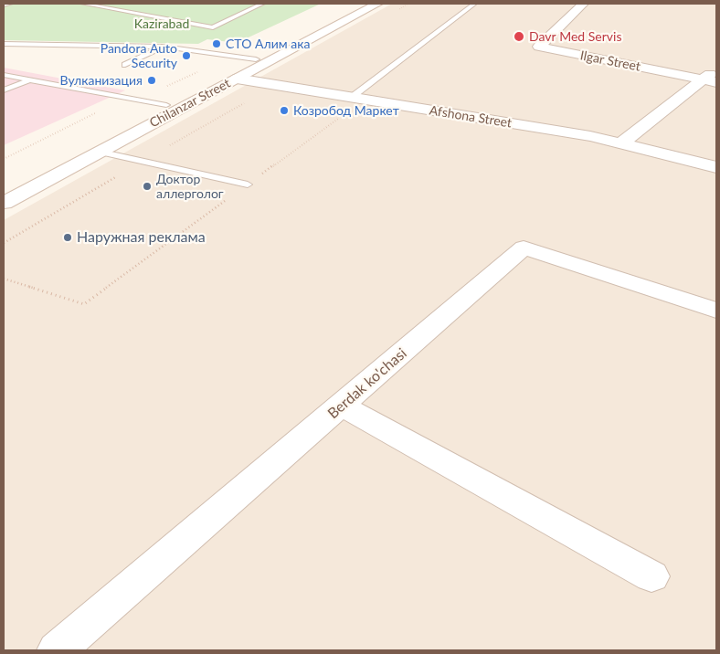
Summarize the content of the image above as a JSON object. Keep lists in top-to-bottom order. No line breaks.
{"streets":{"street":["Ilgar Street","Chilanzar Street","Afshona Street","Berdak ko'chasi"]},"crossings":[["Chilanzar Street","Afshona Street"]],"parks":["Kazirabad"],"places":["Davr Med Servis","СТО Алим ака","Pandora Auto Security","Вулканизация","Козробод Маркет","Доктор аллерголог","Наружная реклама"]}
